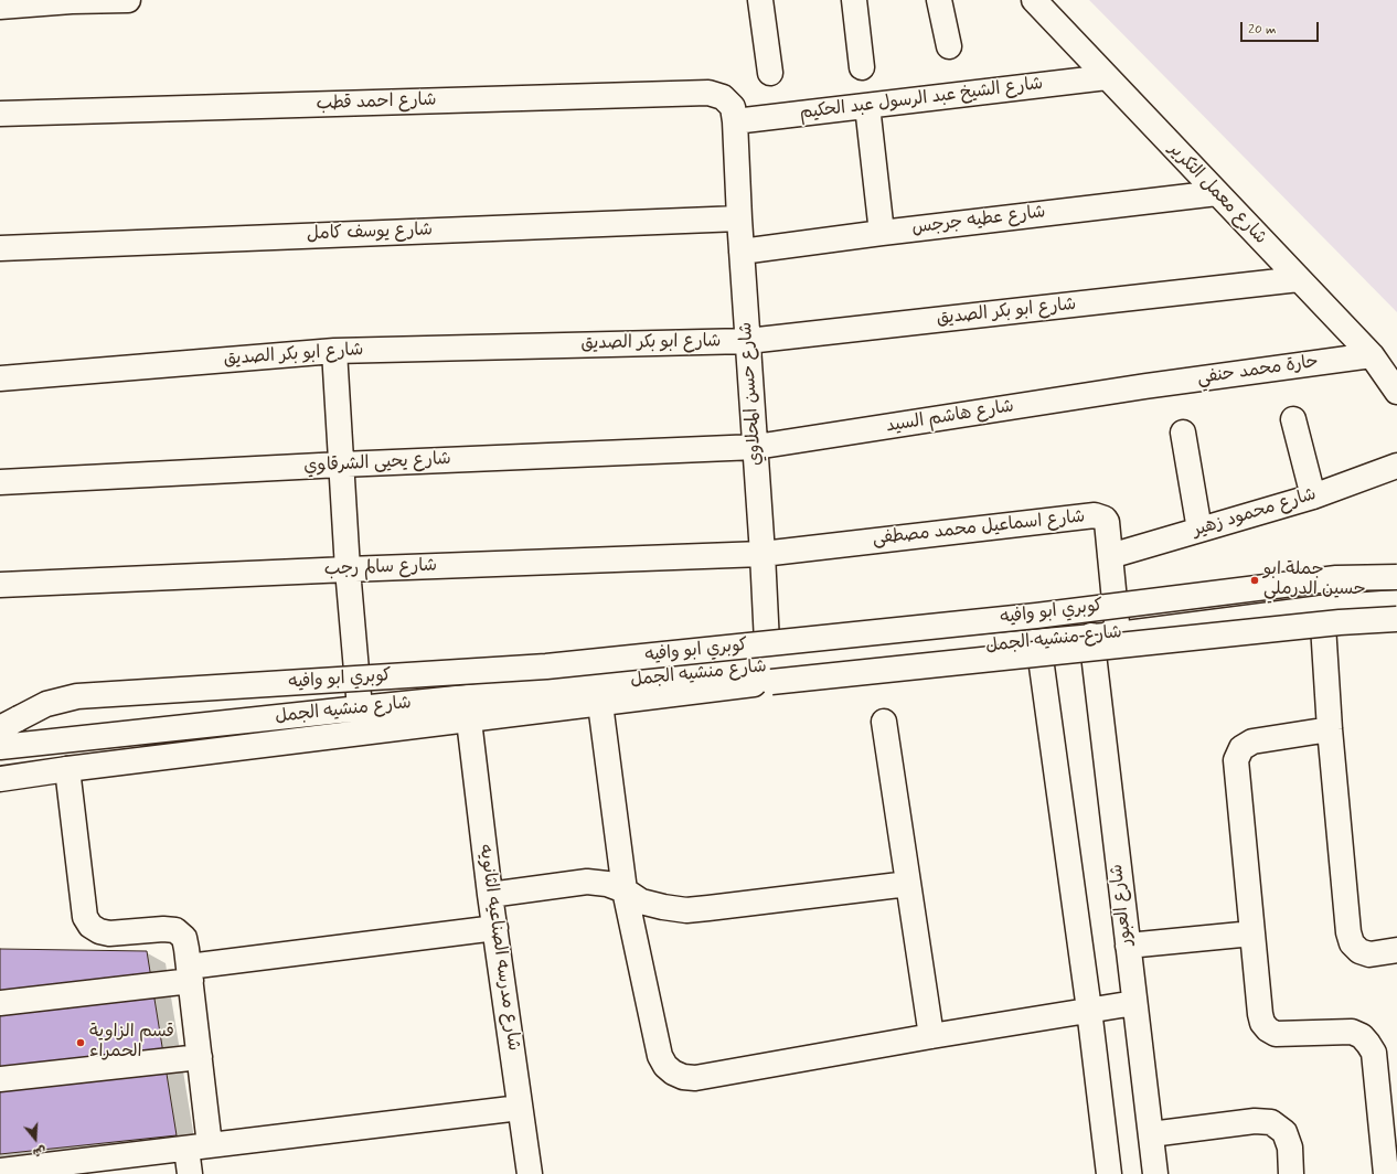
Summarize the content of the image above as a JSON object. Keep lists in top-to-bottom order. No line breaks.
{"streets":{"street":["شارع الشيخ عبد الرسول عبد الحكيم","شارع احمد قطب","شارع معمل التكرير","شارع عطيه جرجس","شارع يوسف كامل","شارع ابو بكر الصديق","حارة محمد حنفي","شارع حسن المحلاوي","شارع هاشم السيد","شارع يحيى الشرقاوي","شارع محمود زهير","شارع اسماعيل محمد مصطفى","شارع سالم رجب","كوبري ابو وافيه","شارع منشيه الجمل","شارع العبور","شارع مدرسه الصناعيه الثانويه"]},"crossings":[["شارع الشيخ عبد الرسول عبد الحكيم","شارع احمد قطب"],["شارع الشيخ عبد الرسول عبد الحكيم","شارع معمل التكرير"],["شارع الشيخ عبد الرسول عبد الحكيم","شارع حسن المحلاوي"],["شارع احمد قطب","شارع حسن المحلاوي"],["شارع معمل التكرير","شارع عطيه جرجس"],["شارع معمل التكرير","شارع ابو بكر الصديق"],["شارع معمل التكرير","حارة محمد حنفي"],["شارع عطيه جرجس","شارع حسن المحلاوي"],["شارع يوسف كامل","شارع حسن المحلاوي"],["شارع ابو بكر الصديق","شارع حسن المحلاوي"],["حارة محمد حنفي","شارع هاشم السيد"],["شارع حسن المحلاوي","شارع هاشم السيد"],["شارع حسن المحلاوي","شارع يحيى الشرقاوي"],["شارع حسن المحلاوي","شارع اسماعيل محمد مصطفى"],["شارع حسن المحلاوي","شارع سالم رجب"],["شارع حسن المحلاوي","شارع منشيه الجمل"],["شارع هاشم السيد","شارع يحيى الشرقاوي"],["شارع محمود زهير","شارع اسماعيل محمد مصطفى"],["شارع اسماعيل محمد مصطفى","شارع سالم رجب"],["شارع اسماعيل محمد مصطفى","شارع منشيه الجمل"],["شارع منشيه الجمل","شارع العبور"],["شارع منشيه الجمل","شارع مدرسه الصناعيه الثانويه"]],"places":["جملة ابو حسين الدرملي","قسم الزاوية الحمراء"],"scale_bar":"20 m","north":"bottom"}
